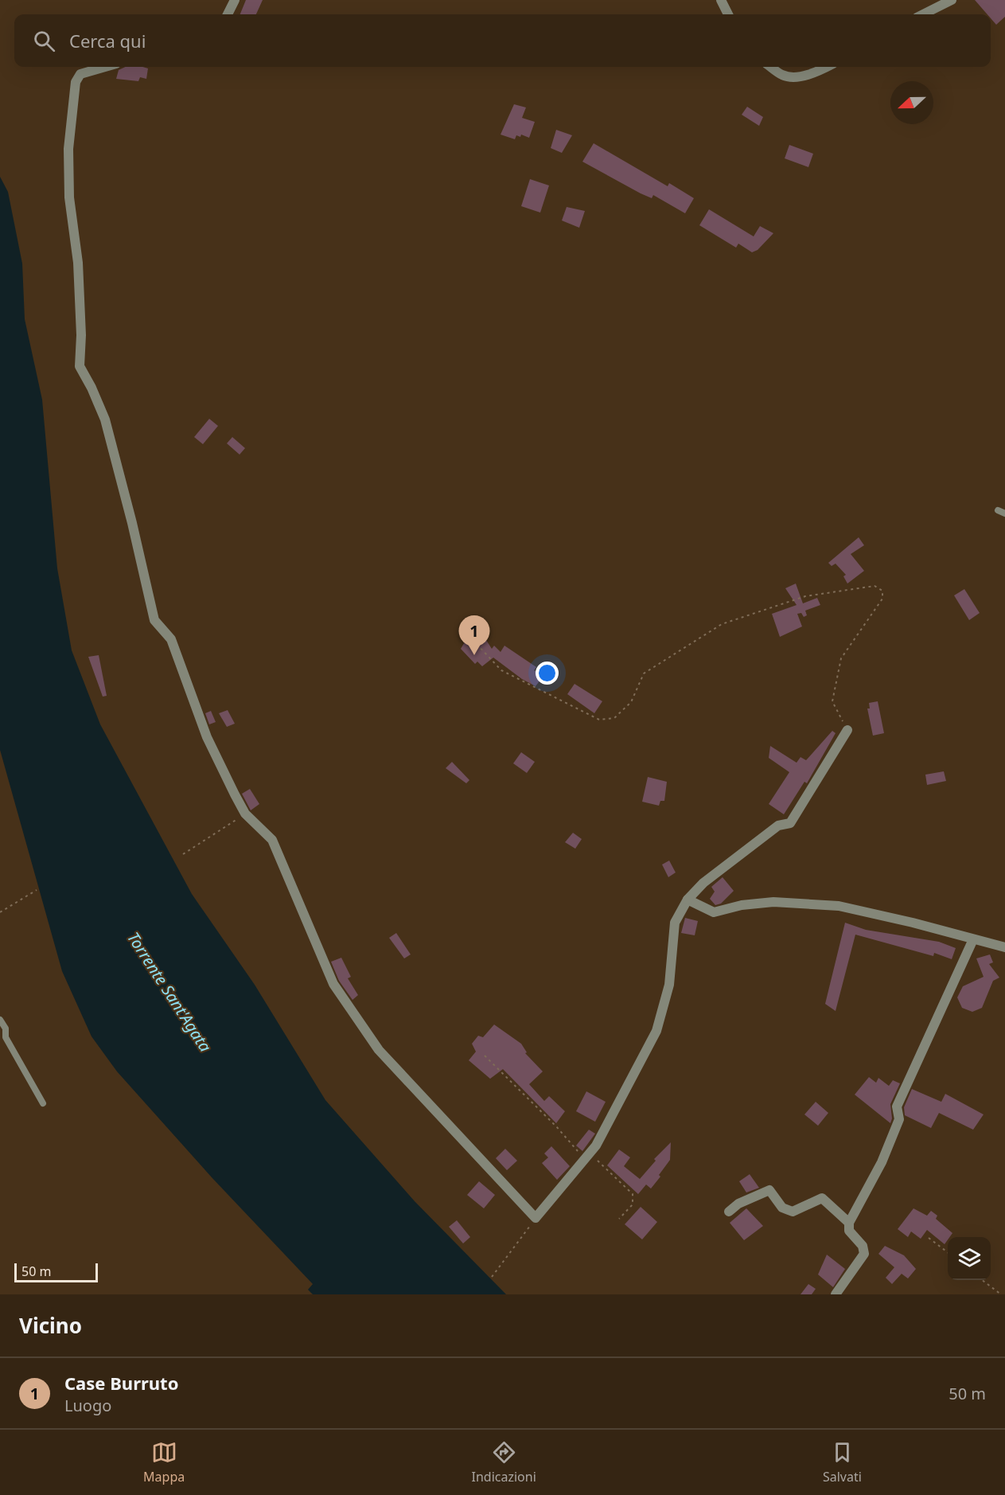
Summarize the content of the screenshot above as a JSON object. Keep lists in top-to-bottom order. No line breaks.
{"water":["Torrente Sant'Agata"],"scale_bar":"50 m","north":"left","page":{"search":"Cerca qui","pins":"1","scale":"50 m","heading":"Vicino","list":[{"mark":"1","name":"Case Burruto","note":"Luogo","value":"50 m"}],"nav":["Mappa","Indicazioni","Salvati"]}}
